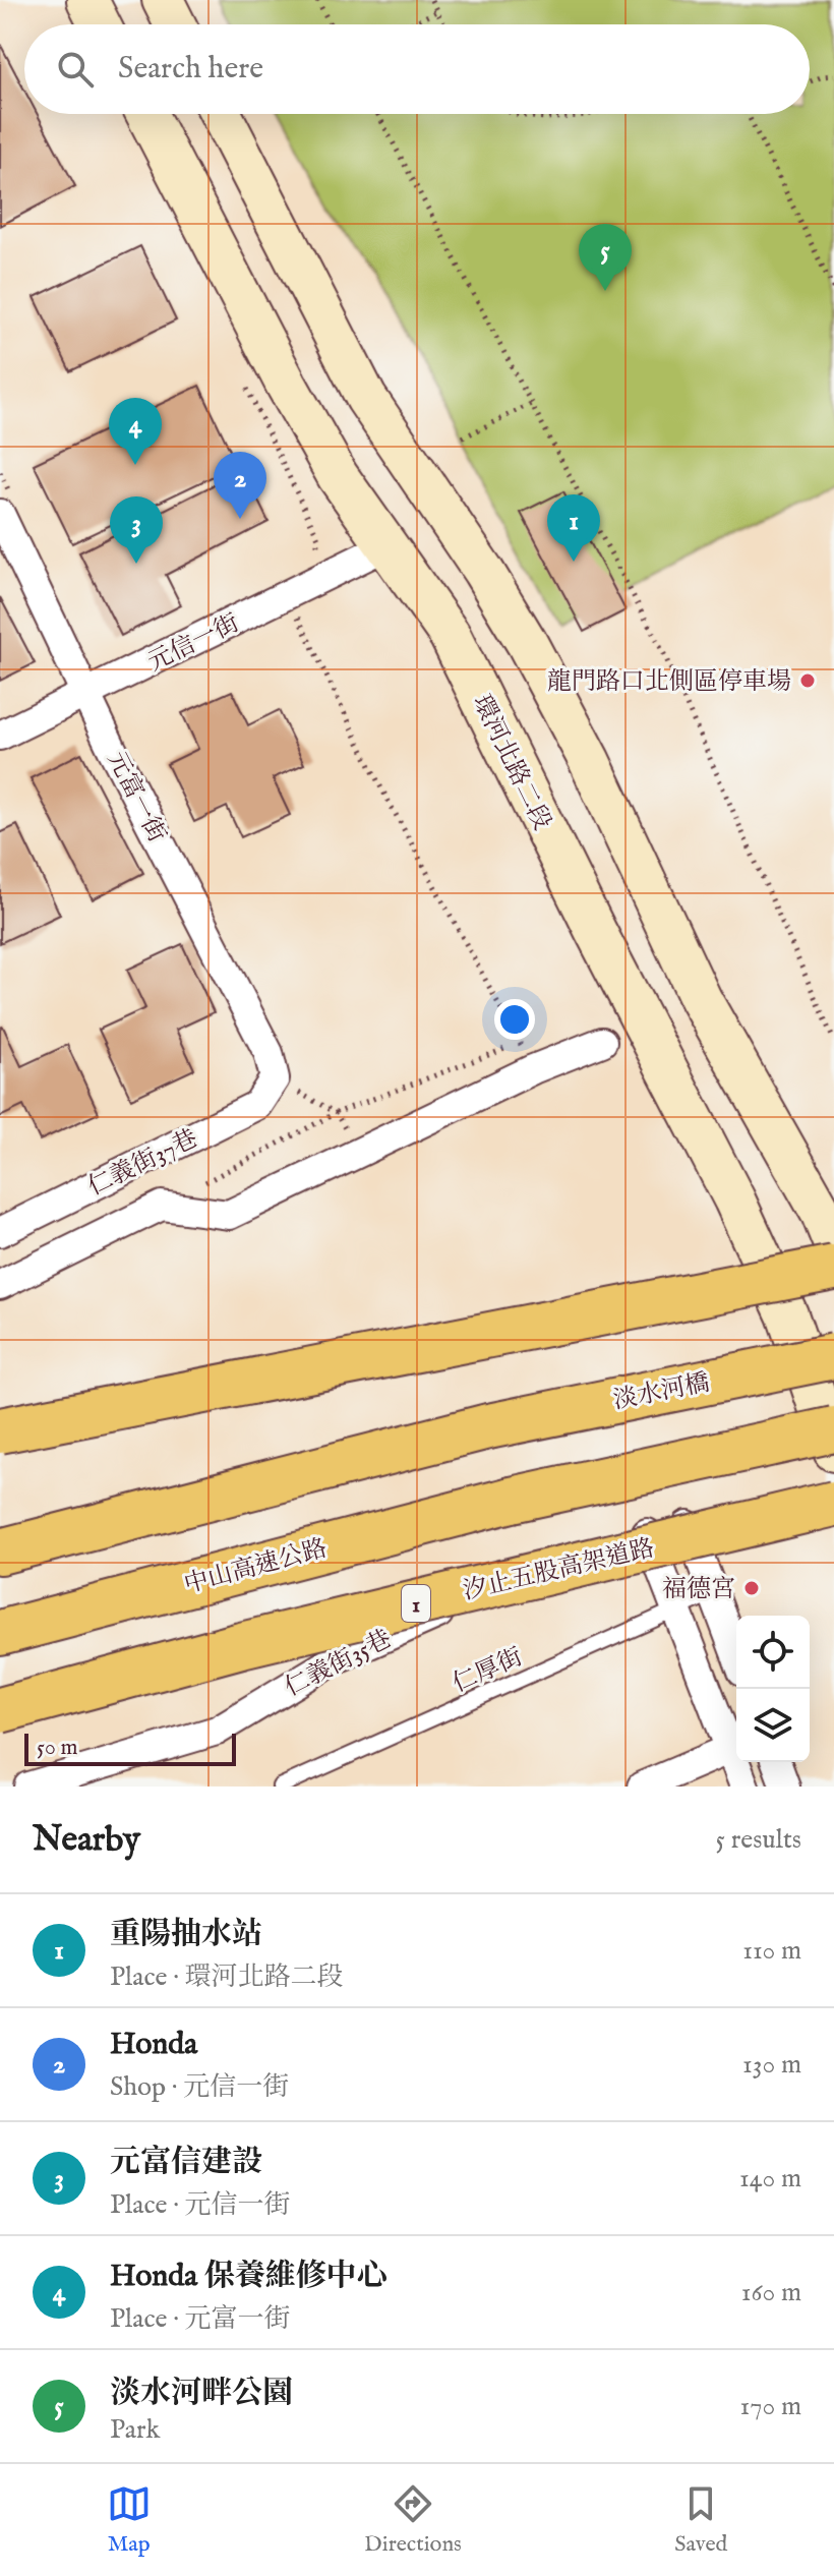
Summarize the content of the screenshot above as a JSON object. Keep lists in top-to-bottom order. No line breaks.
{"streets":{"highway":["淡水河橋","中山高速公路","汐止五股高架道路","1"],"main road":["環河北路二段"],"street":["元信一街","元富一街","仁義街37巷","仁義街35巷"],"lane":["仁厚街"]},"crossings":[["元信一街","環河北路二段"],["元信一街","元富一街"],["元富一街","仁義街37巷"]],"places":["龍門路口北側區停車場","福德宮"],"scale_bar":"50 m","page":{"search":"Search here","pins":["5","4","2","1","3"],"scale":"50 m","heading":["Nearby","5 results"],"list":[{"mark":"1","name":"重陽抽水站","note":"Place · 環河北路二段","value":"110 m"},{"mark":"2","name":"Honda","note":"Shop · 元信一街","value":"130 m"},{"mark":"3","name":"元富信建設","note":"Place · 元信一街","value":"140 m"},{"mark":"4","name":"Honda 保養維修中心","note":"Place · 元富一街","value":"160 m"},{"mark":"5","name":"淡水河畔公園","note":"Park","value":"170 m"}],"nav":["Map","Directions","Saved"]}}
